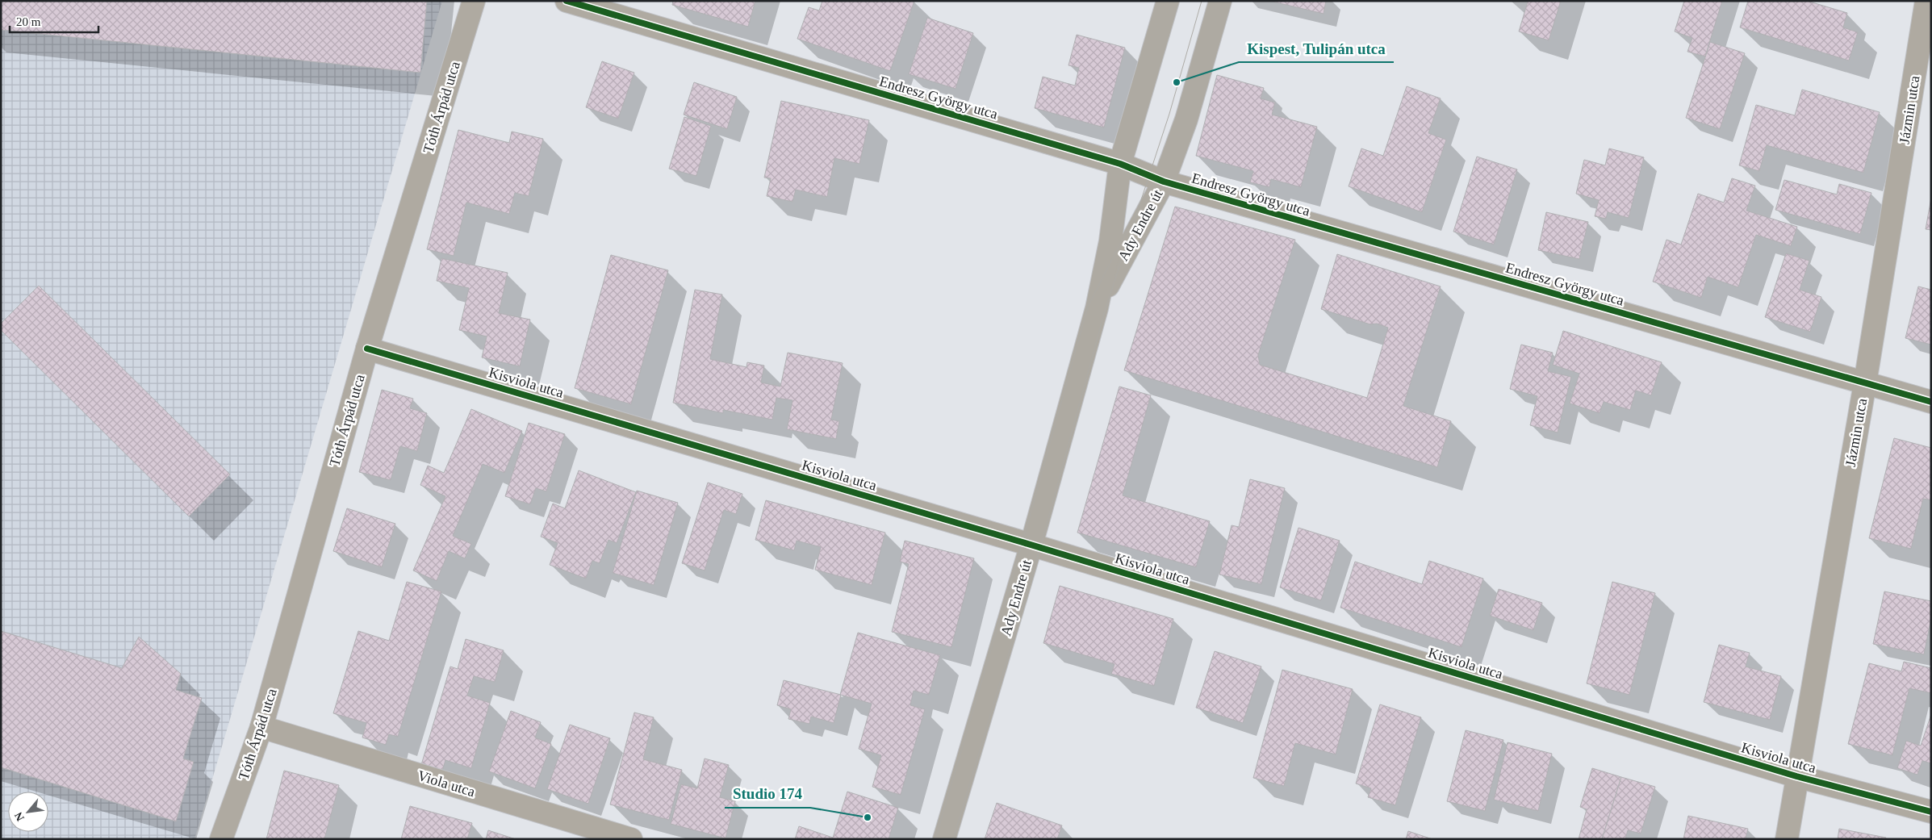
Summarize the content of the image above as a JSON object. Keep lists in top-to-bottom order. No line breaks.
{"streets":{"street":["Endresz György utca","Tóth Árpád utca","Jázmin utca","Ady Endre út","Kisviola utca","Viola utca"]},"crossings":[["Endresz György utca","Jázmin utca"],["Endresz György utca","Ady Endre út"],["Tóth Árpád utca","Kisviola utca"],["Tóth Árpád utca","Viola utca"],["Jázmin utca","Kisviola utca"],["Ady Endre út","Kisviola utca"]],"places":["Kispest, Tulipán utca","Studio 174"],"scale_bar":"20 m","north":"bottom left"}
